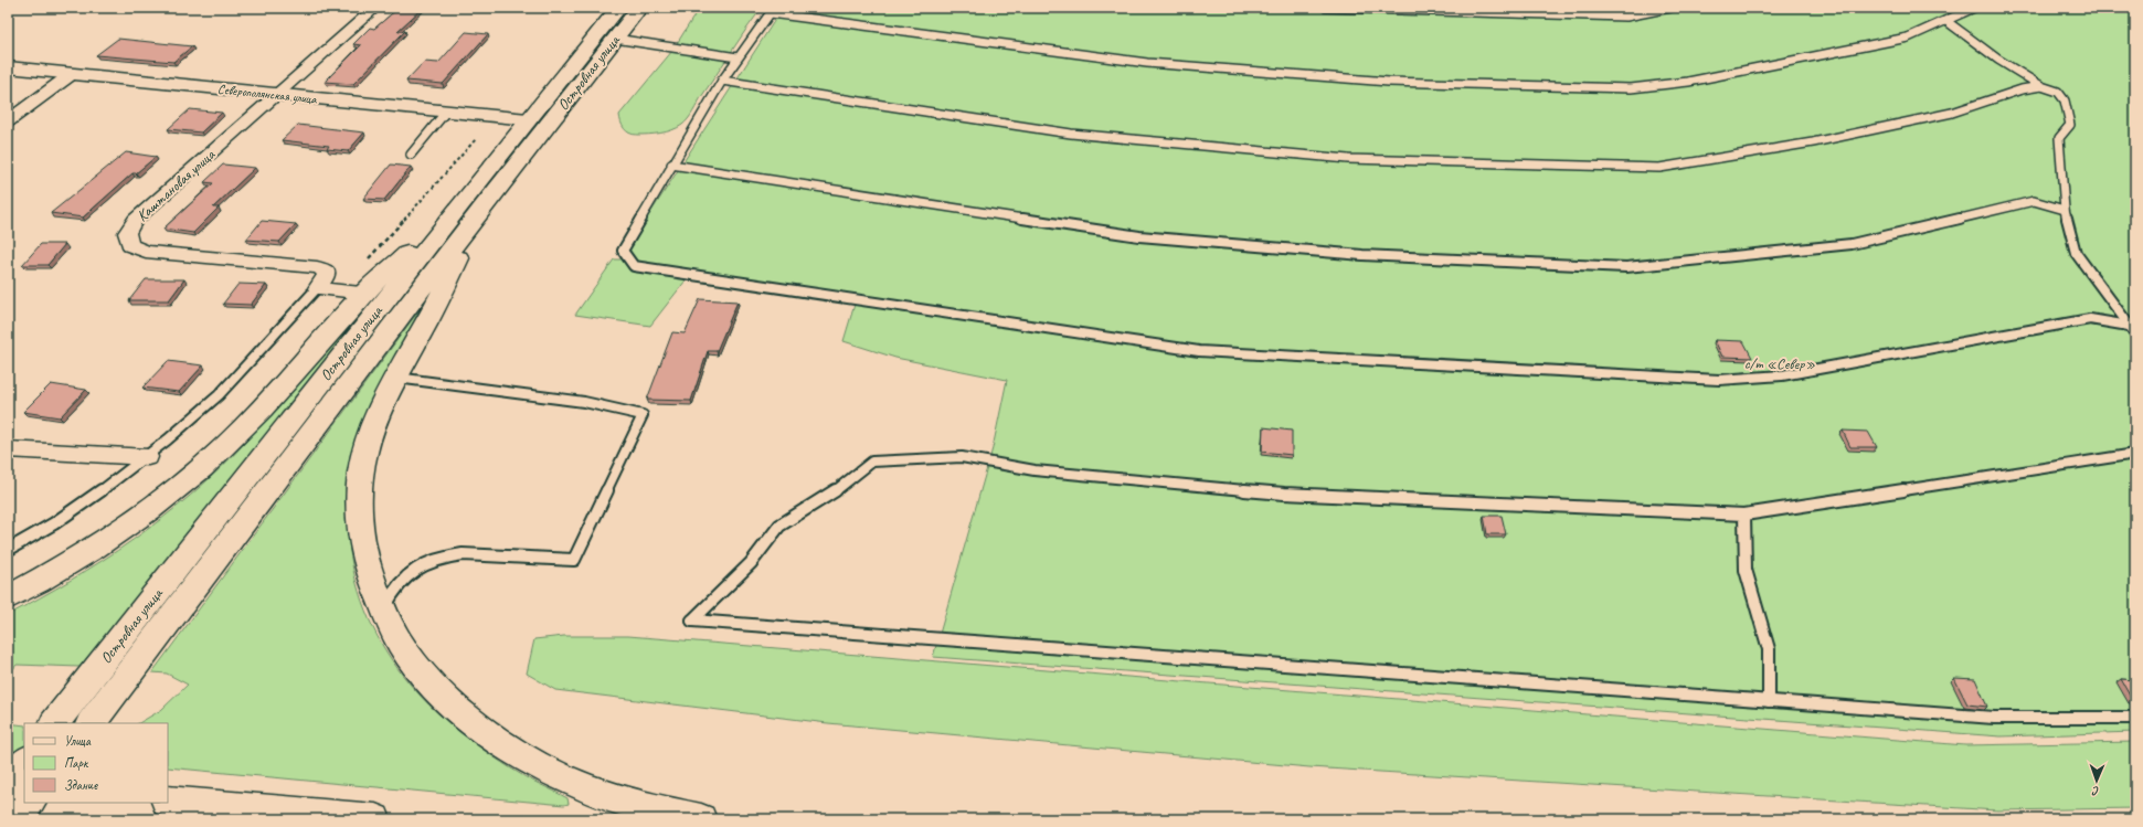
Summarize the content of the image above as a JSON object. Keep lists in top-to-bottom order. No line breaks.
{"streets":{"main road":["Островная улица","Северополянская улица"],"street":["Каштановая улица"]},"crossings":[["Островная улица","Северополянская улица"],["Северополянская улица","Каштановая улица"]],"parks":["с/т «Север»"],"legend":["Улица","Парк","Здание"],"north":"bottom"}
